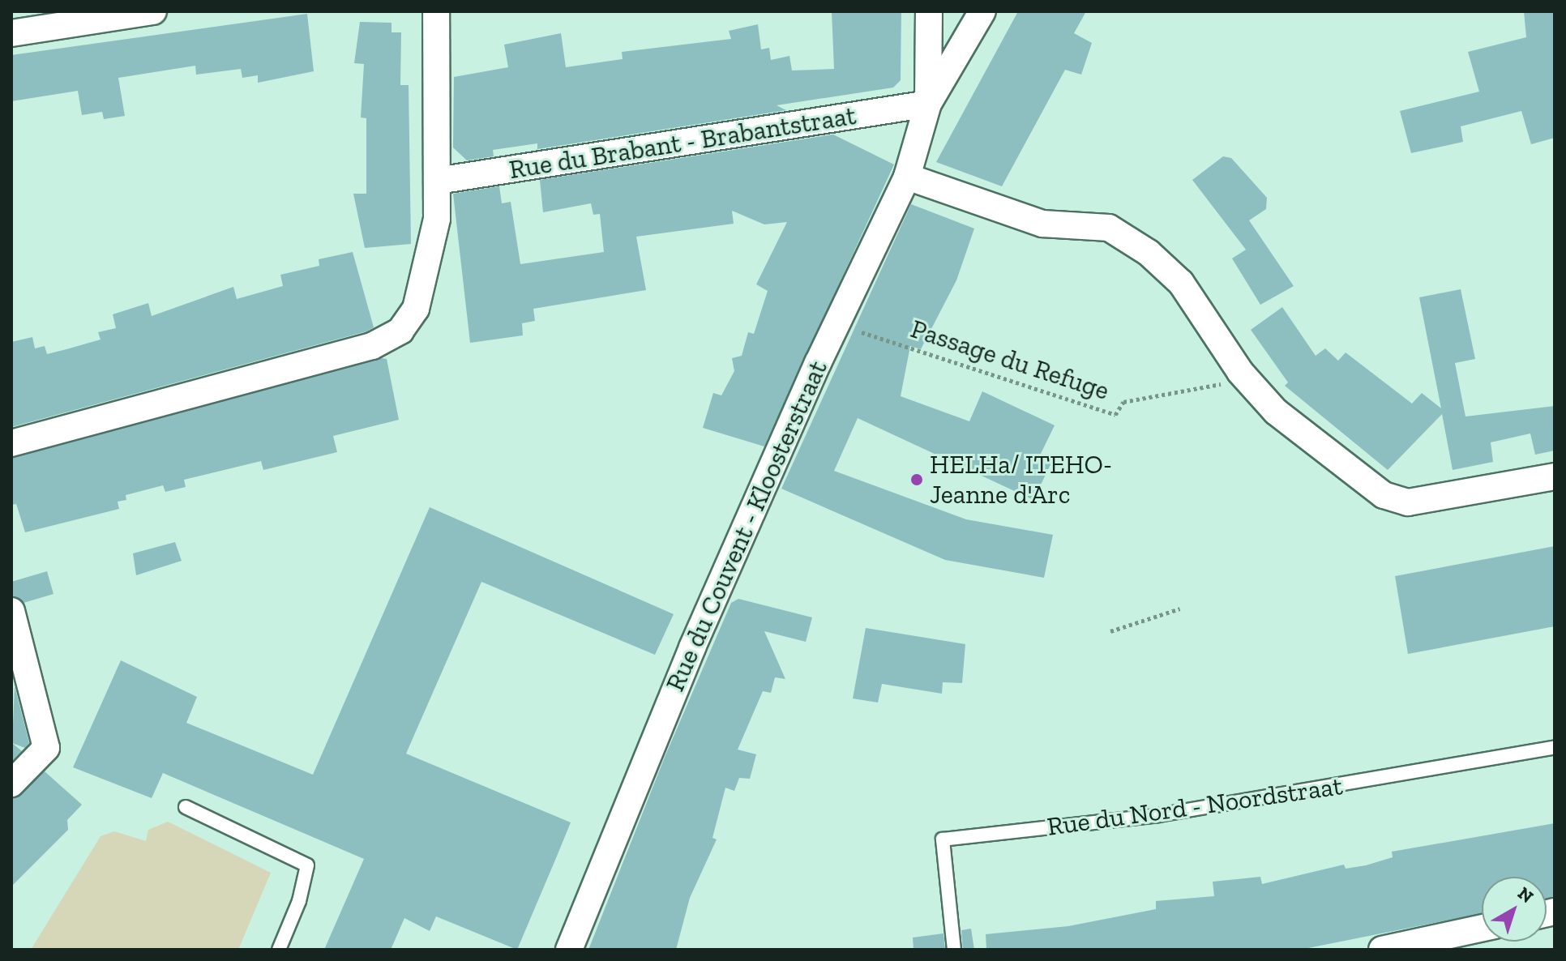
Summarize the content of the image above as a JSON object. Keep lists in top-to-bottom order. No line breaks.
{"streets":{"street":["Rue du Brabant - Brabantstraat","Rue du Couvent - Kloosterstraat"],"lane":["Rue du Nord - Noordstraat"],"path":["Passage du Refuge"]},"crossings":[["Rue du Brabant - Brabantstraat","Rue du Couvent - Kloosterstraat"],["Passage du Refuge","Rue du Couvent - Kloosterstraat"]],"places":["HELHa/ ITEHO- Jeanne d'Arc"],"north":"top right"}
